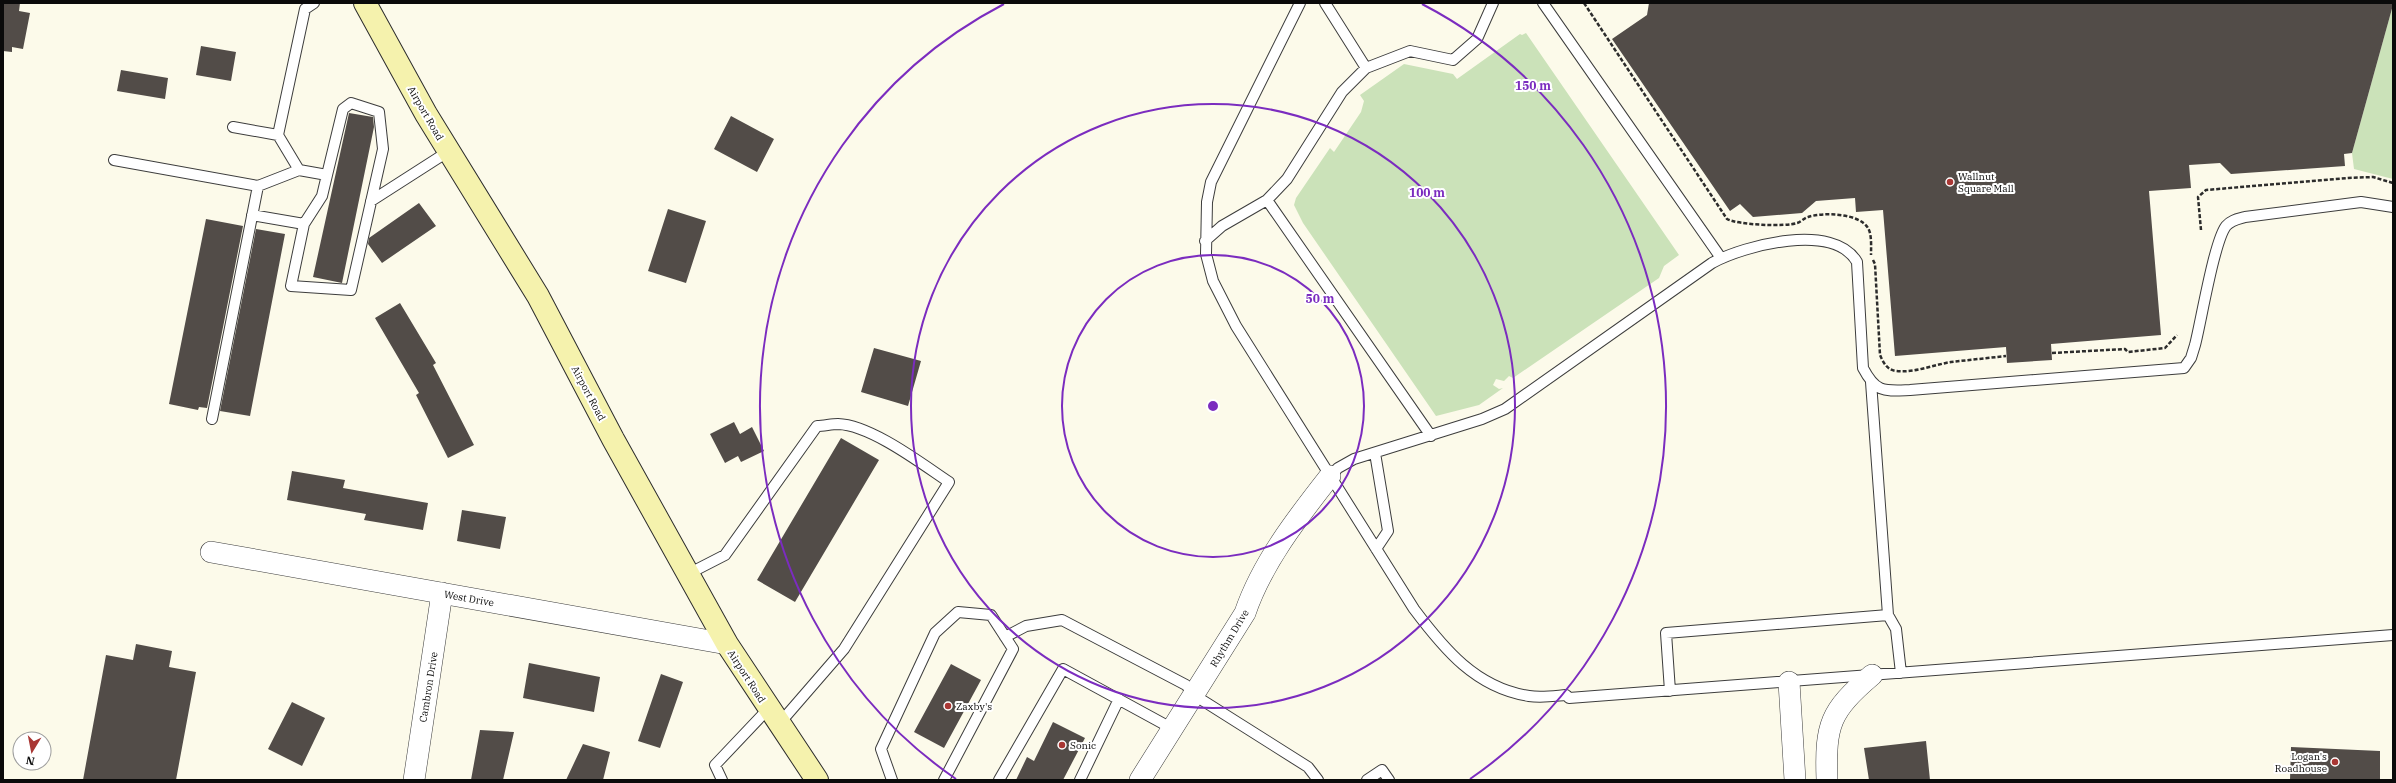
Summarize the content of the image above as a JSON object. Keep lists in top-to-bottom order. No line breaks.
{"streets":{"street":["Airport Road","West Drive","Rhythm Drive","Cambron Drive"]},"crossings":[["Airport Road","West Drive"],["West Drive","Cambron Drive"]],"places":["Wallnut Square Mall","Zaxby's","Sonic","Logan's Roadhouse"],"north":"bottom","rings":["150 m","100 m","50 m"]}
